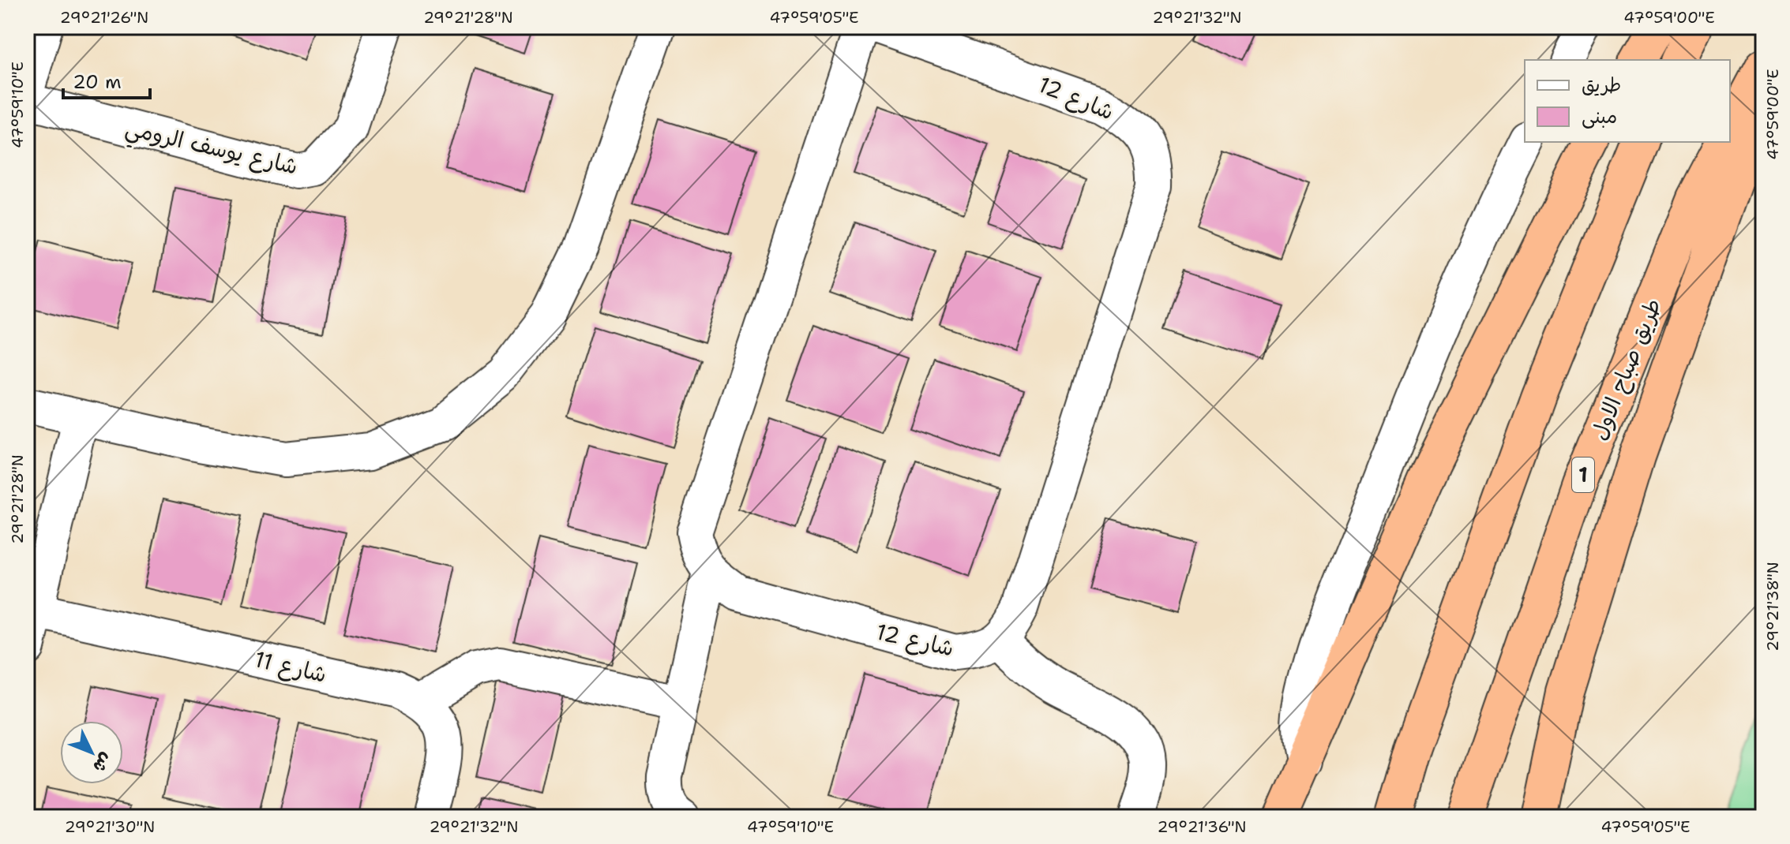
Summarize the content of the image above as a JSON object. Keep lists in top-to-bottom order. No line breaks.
{"streets":{"highway":["طريق صباح الاول","1"],"street":["شارع 12","شارع يوسف الرومي","شارع 11"]},"legend":["طريق","مبنى"],"scale_bar":"20 m","north":"bottom right","coordinates":["29°21'26\"N","29°21'28\"N","47°59'05\"E","29°21'32\"N","47°59'00\"E","47°59'10\"E","29°21'38\"N","29°21'30\"N","29°21'36\"N"]}
